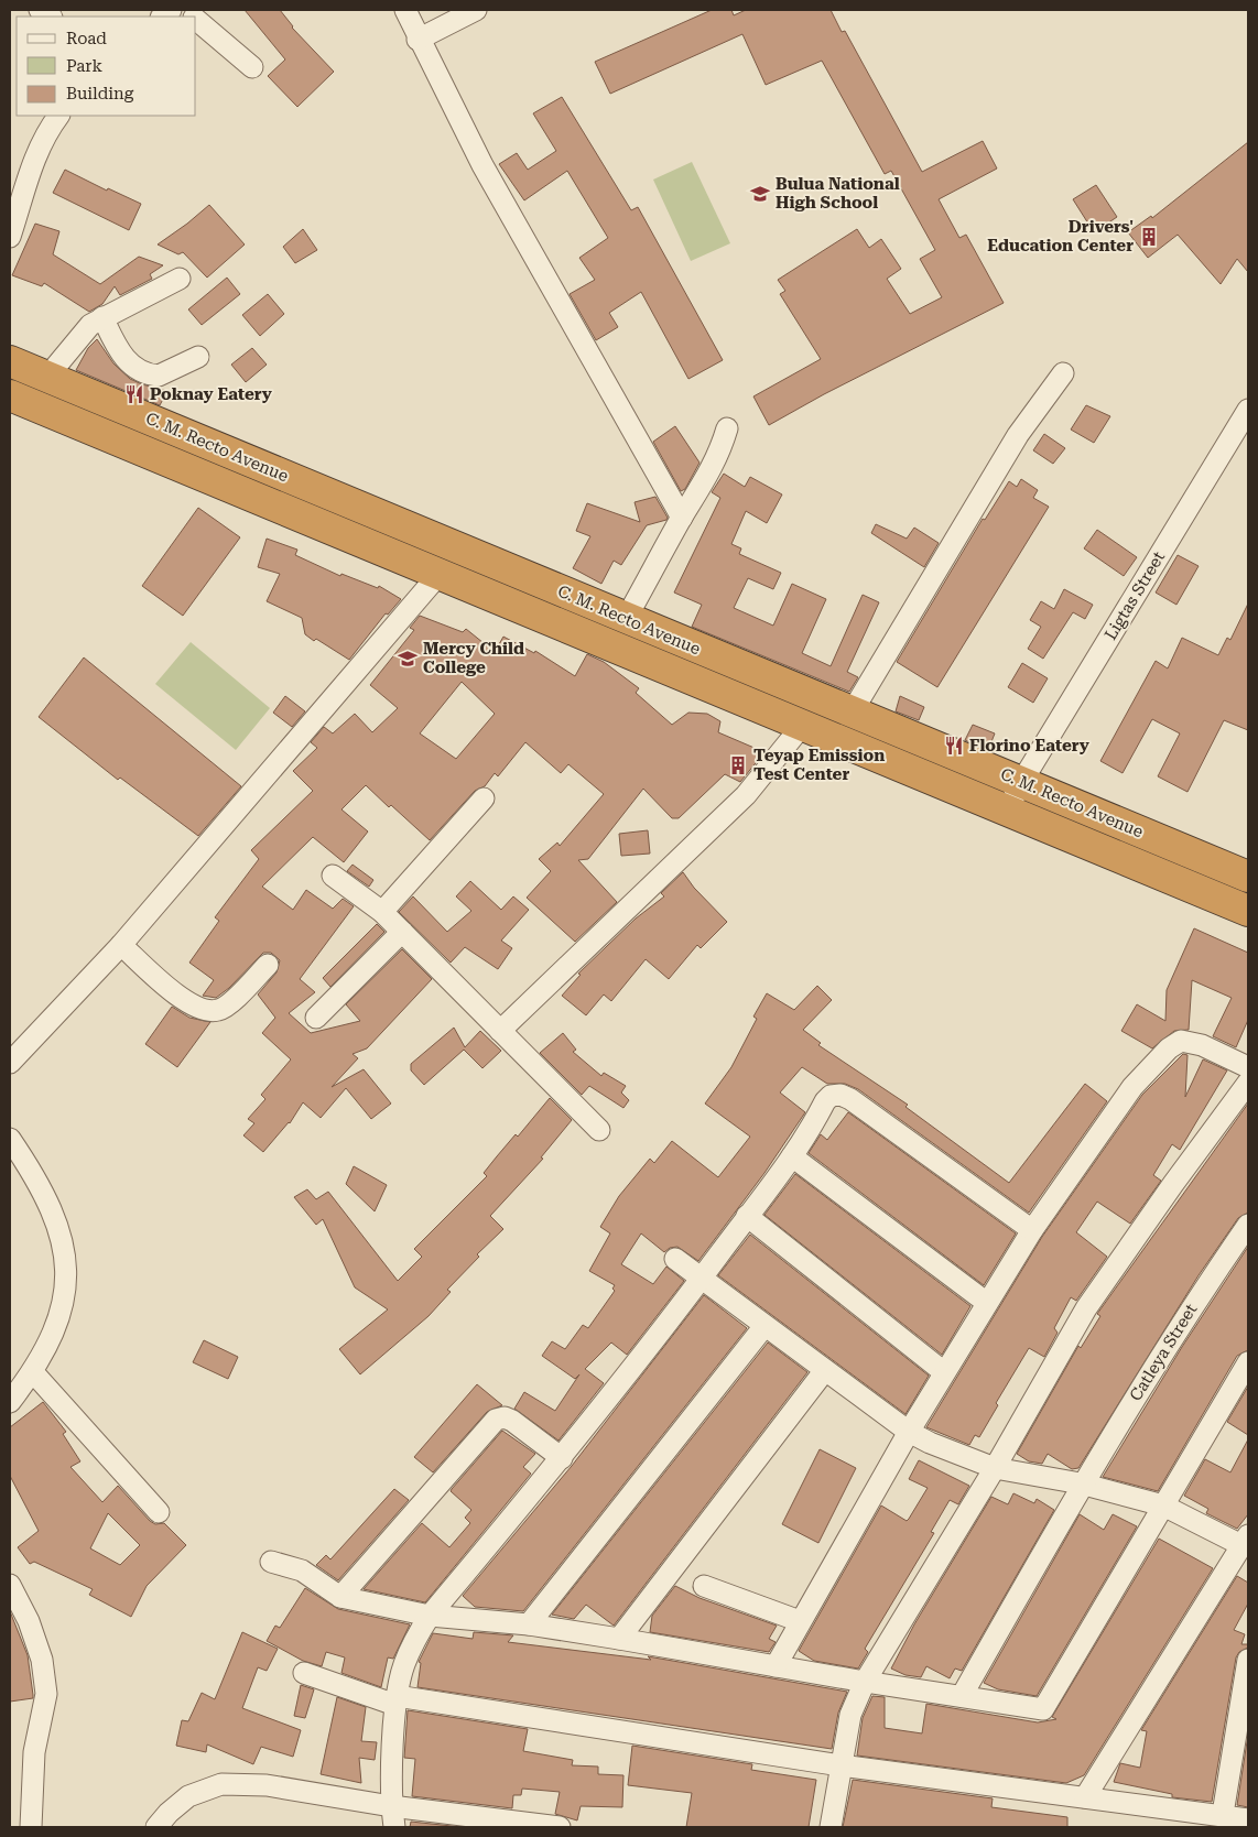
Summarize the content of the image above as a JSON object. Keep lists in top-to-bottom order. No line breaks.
{"streets":{"highway":["C. M. Recto Avenue"],"street":["Ligtas Street","Catleya Street"]},"crossings":[["C. M. Recto Avenue","Ligtas Street"]],"places":{"school or university":["Bulua National High School","Mercy Child College"],"building":["Drivers' Education Center","Teyap Emission Test Center"],"restaurant":["Poknay Eatery","Florino Eatery"]},"legend":["Road","Park","Building"]}
